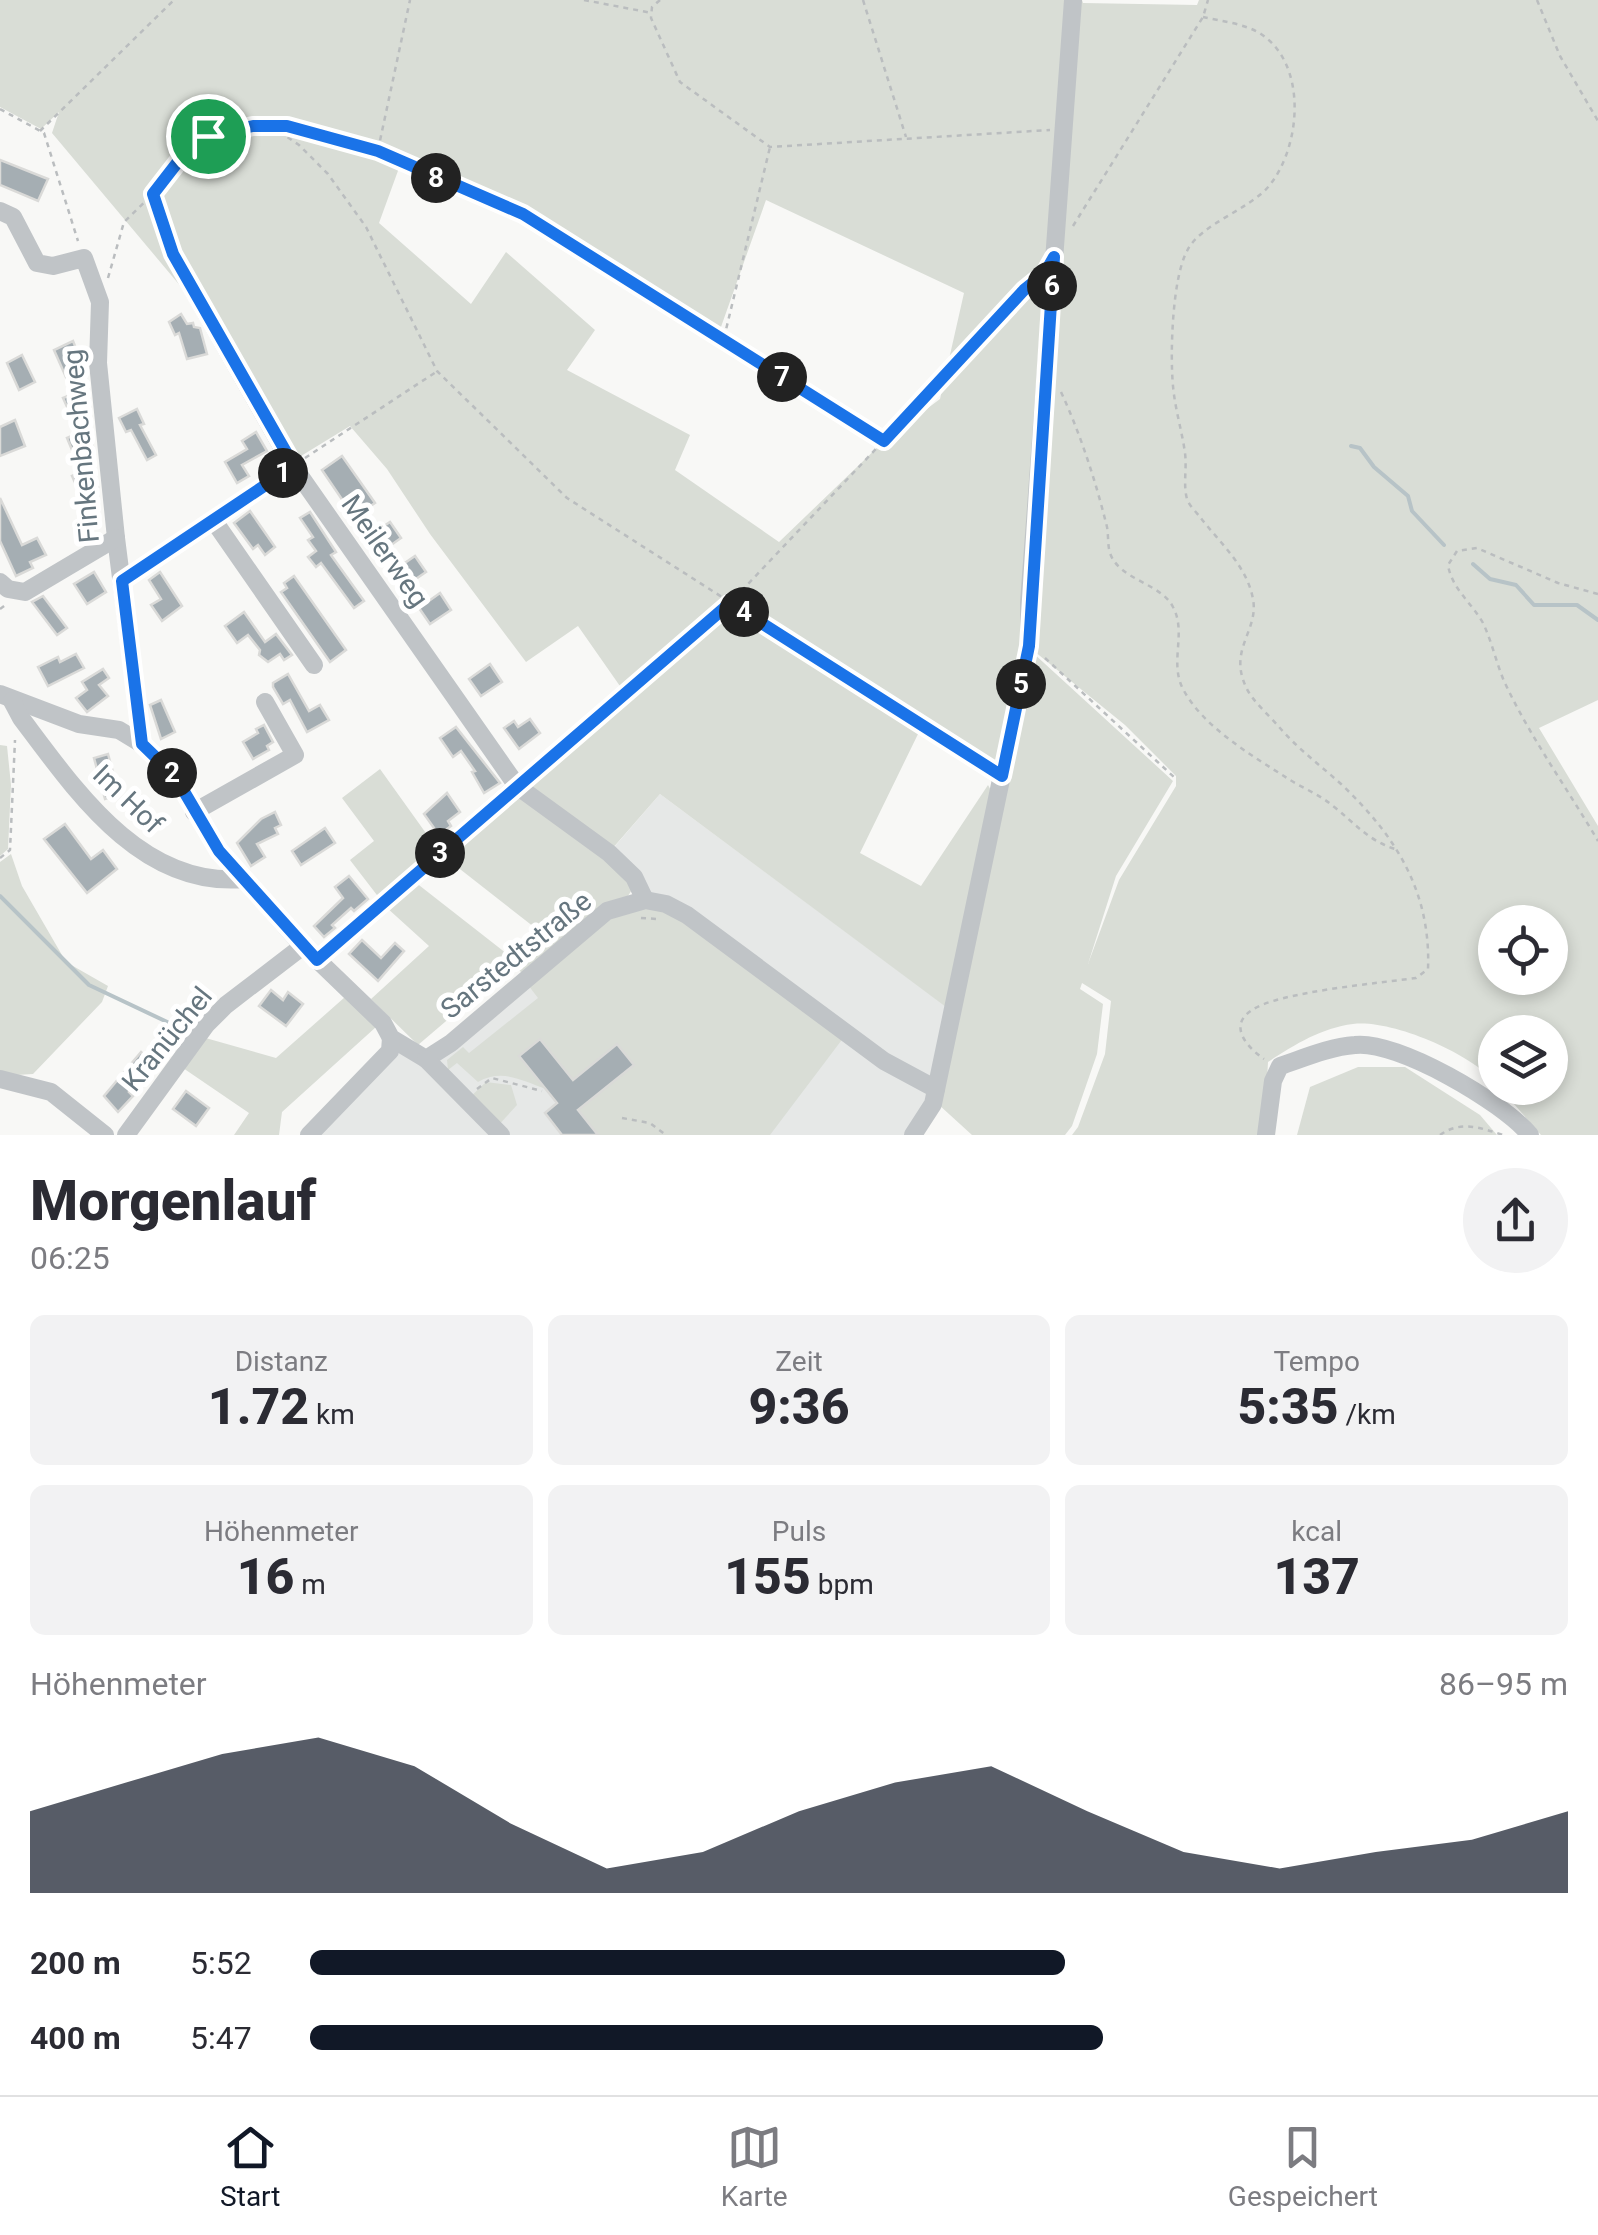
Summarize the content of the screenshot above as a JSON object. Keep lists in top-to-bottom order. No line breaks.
{"streets":{"street":["Finkenbachweg","Meilerweg","Im Hof","Sarstedtstraße","Kranüchel"]},"crossings":[["Meilerweg","Sarstedtstraße"]],"page":{"pins":["8","6","7","1","4","5","2","3"],"heading":["Morgenlauf","06:25"],"stats":[["Distanz","1.72 km"],["Zeit","9:36"],["Tempo","5:35 /km"],["Höhenmeter","16 m"],["Puls","155 bpm"],["kcal","137"]],"chart":["Höhenmeter","86–95 m"],"list":[{"name":"200 m","note":"5:52"},{"name":"400 m","note":"5:47"}],"tabs":["Start","Karte","Gespeichert"]}}
